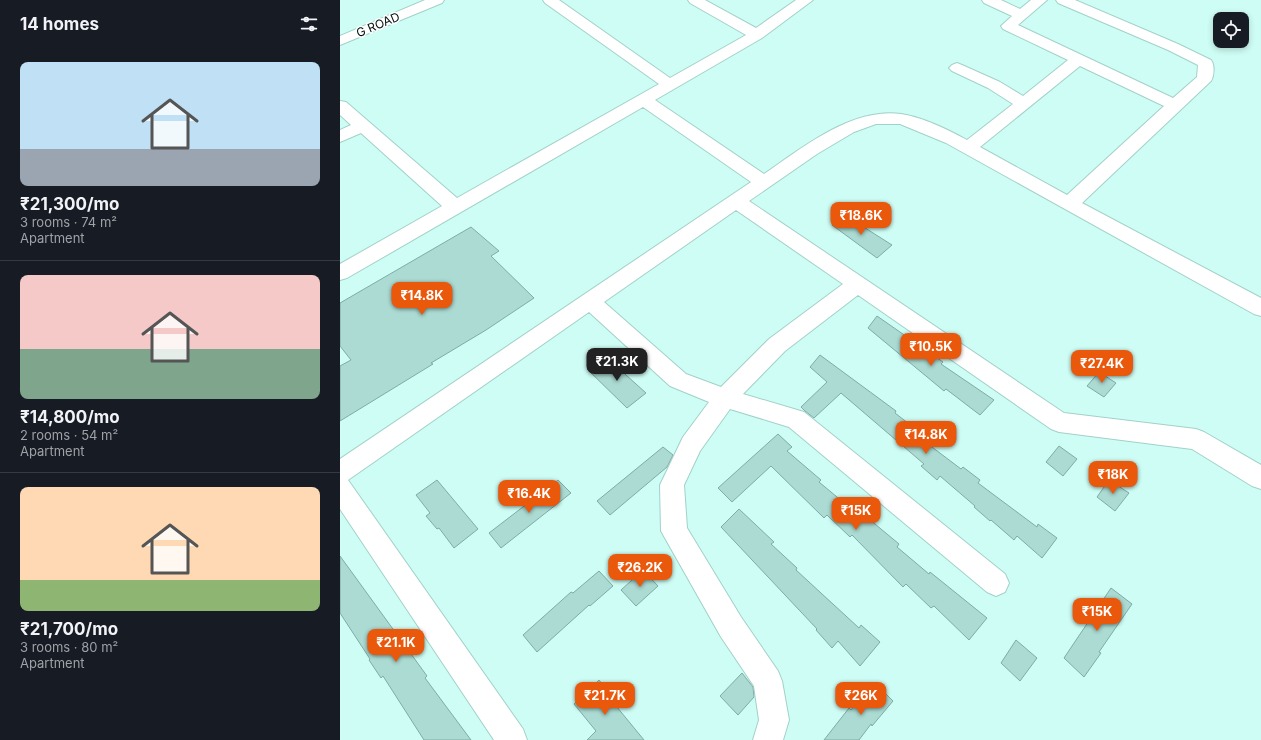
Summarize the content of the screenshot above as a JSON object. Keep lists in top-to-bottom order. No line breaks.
{"streets":{"street":["G ROAD"]},"page":{"heading":"14 homes","list":[{"name":"₹21,300/mo","note":"3 rooms · 74 m² · Apartment"},{"name":"₹14,800/mo","note":"2 rooms · 54 m² · Apartment"},{"name":"₹21,700/mo","note":"3 rooms · 80 m² · Apartment"}],"price":["₹18.6K","₹14.8K","₹10.5K","₹21.3K","₹27.4K","₹14.8K","₹18K","₹16.4K","₹15K","₹26.2K","₹15K","₹21.1K","₹21.7K","₹26K"]}}
